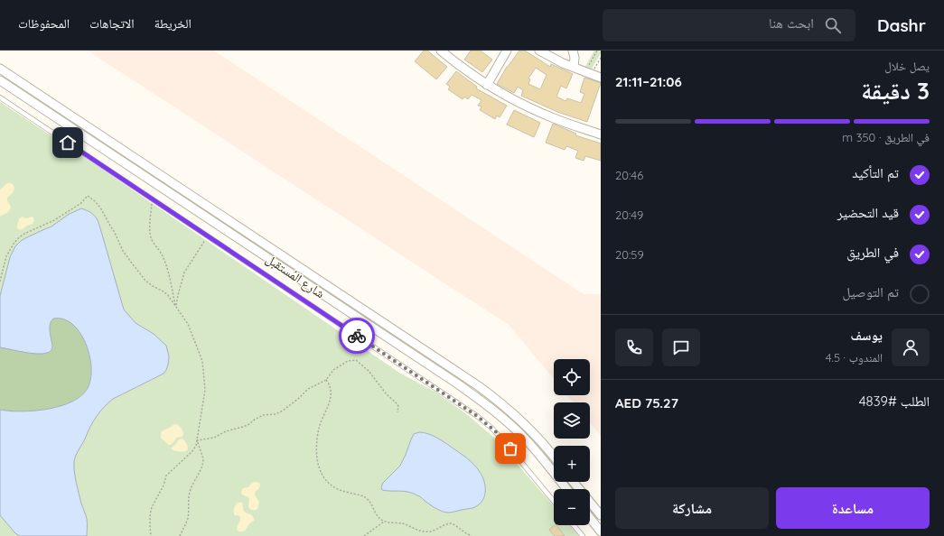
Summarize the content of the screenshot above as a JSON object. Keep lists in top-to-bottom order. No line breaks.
{"streets":{"street":["شارع المُستقبل"]},"page":{"header":"Dashr","search":"ابحث هنا","nav":["الخريطة","الاتجاهات","المحفوظات"],"heading":["3 دقيقة","يصل خلال","21:06–21:11"],"panel":["يوسف","المندوب · 4.5","الطلب #4839","AED 75.27"],"bar":"في الطريق · 350 m","list":[["تم التأكيد","20:46"],["قيد التحضير","20:49"],["في الطريق","20:59"],"تم التوصيل"],"map_buttons":["+","−"],"buttons":["مساعدة","مشاركة"]}}
